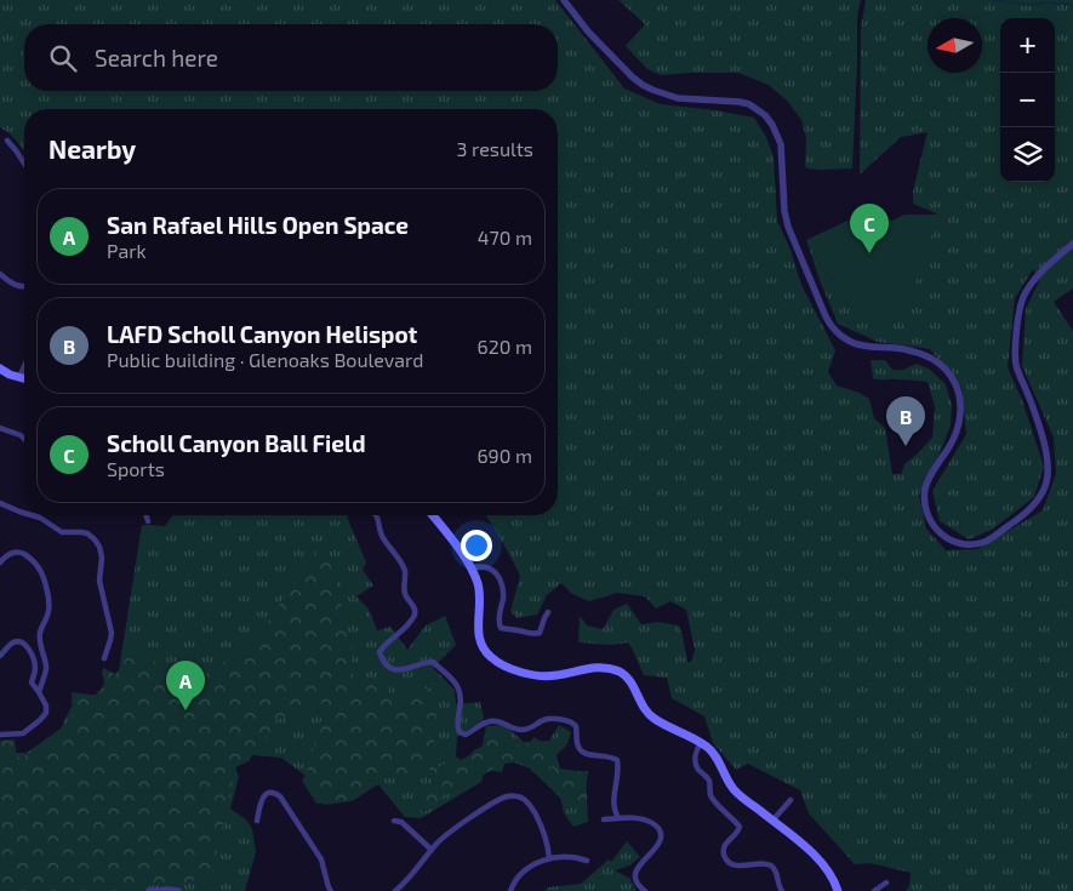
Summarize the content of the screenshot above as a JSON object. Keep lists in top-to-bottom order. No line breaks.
{"north":"left","page":{"map_buttons":["+","−"],"search":"Search here","heading":["Nearby","3 results"],"list":[{"mark":"A","name":"San Rafael Hills Open Space","note":"Park","value":"470 m"},{"mark":"B","name":"LAFD Scholl Canyon Helispot","note":"Public building · Glenoaks Boulevard","value":"620 m"},{"mark":"C","name":"Scholl Canyon Ball Field","note":"Sports","value":"690 m"}],"pins":["C","B","A"]}}
